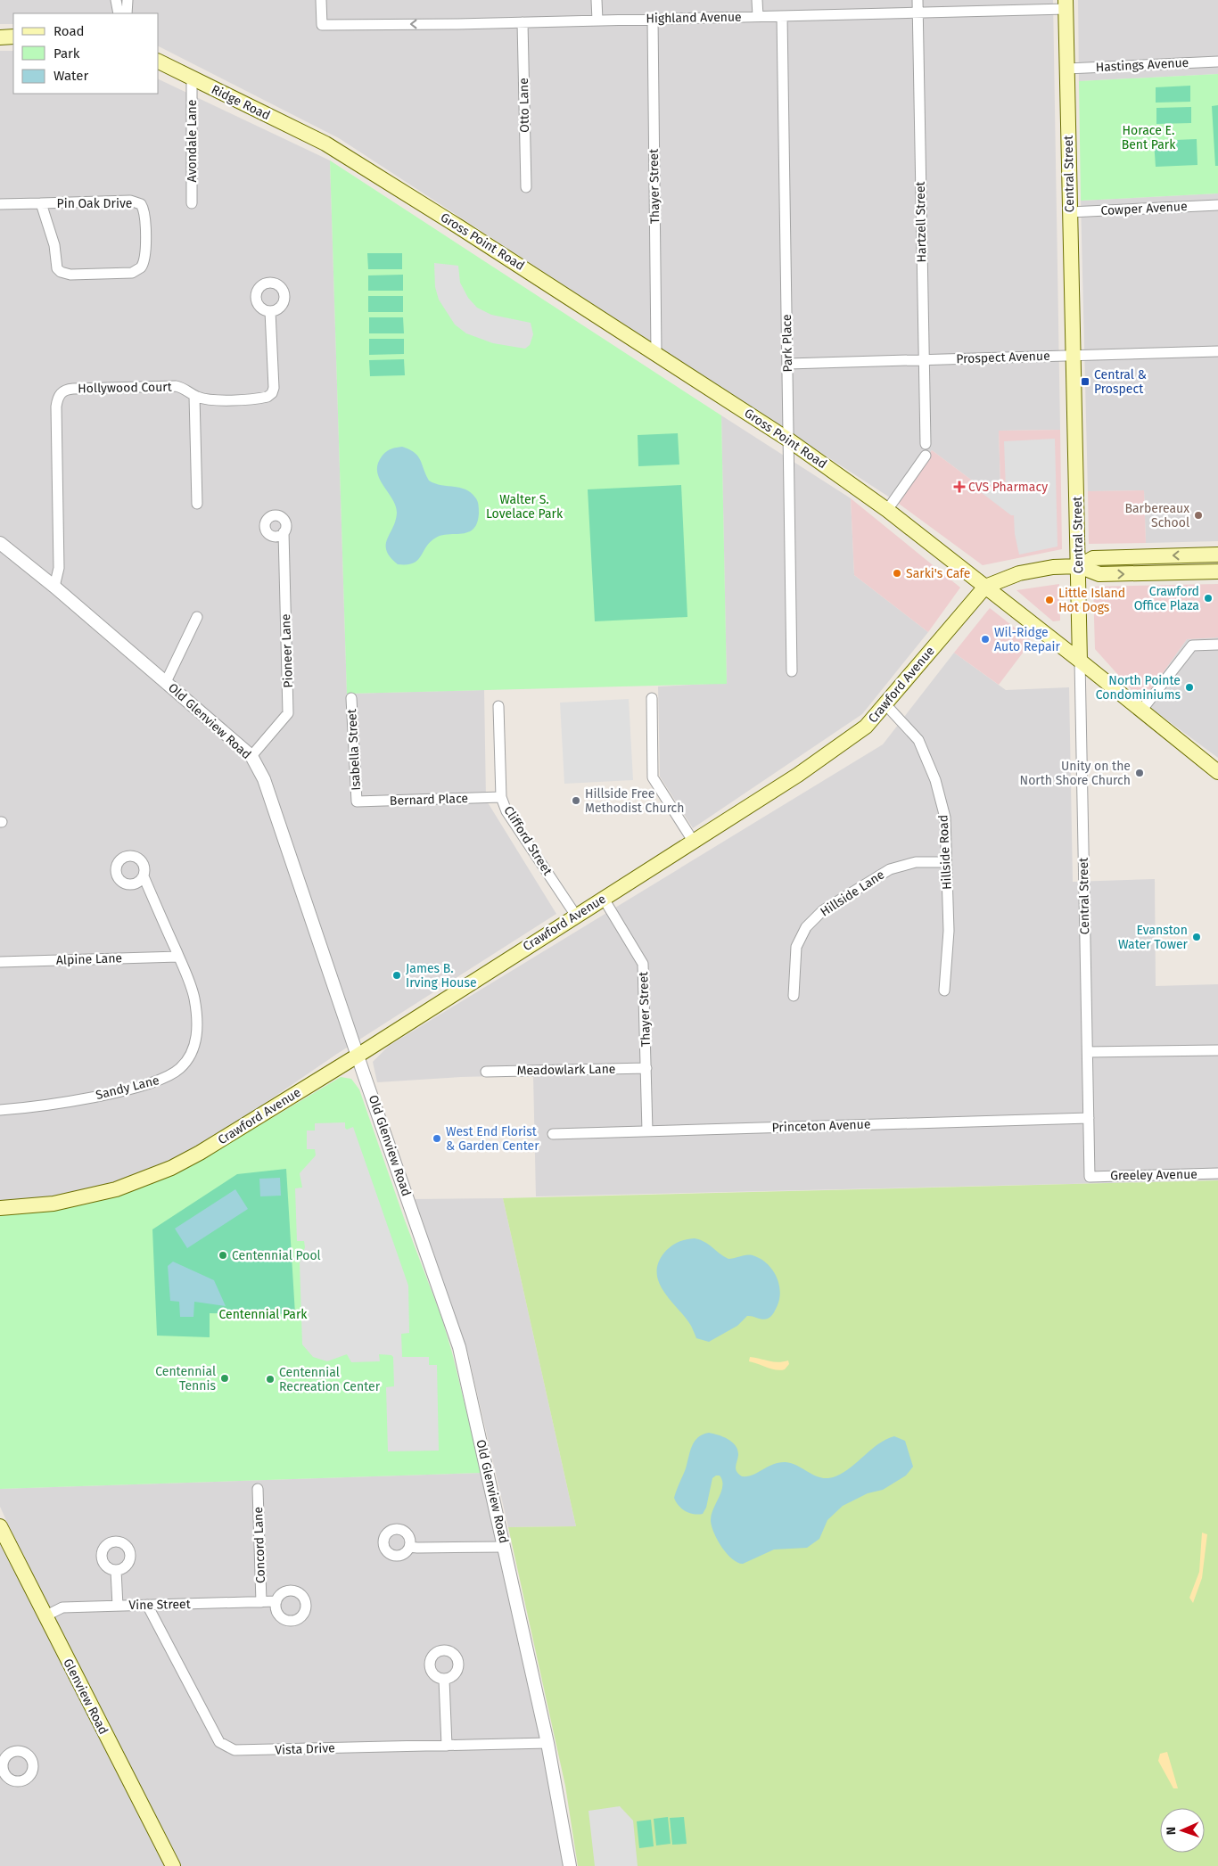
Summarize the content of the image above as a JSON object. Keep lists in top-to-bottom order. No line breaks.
{"streets":{"main road":["Ridge Road","Central Street","Gross Point Road","Crawford Avenue","Glenview Road"],"street":["Highland Avenue","Hastings Avenue","Otto Lane","Avondale Lane","Thayer Street","Pin Oak Drive","Cowper Avenue","Hartzell Street","Park Place","Prospect Avenue","Hollywood Court","Pioneer Lane","Old Glenview Road","Isabella Street","Bernard Place","Clifford Street","Hillside Road","Hillside Lane","Alpine Lane","Meadowlark Lane","Sandy Lane","Princeton Avenue","Greeley Avenue","Concord Lane","Vine Street","Vista Drive"]},"crossings":[["Highland Avenue","Otto Lane"],["Highland Avenue","Central Street"],["Highland Avenue","Thayer Street"],["Highland Avenue","Hartzell Street"],["Highland Avenue","Park Place"],["Hastings Avenue","Central Street"],["Ridge Road","Avondale Lane"],["Ridge Road","Gross Point Road"],["Central Street","Cowper Avenue"],["Central Street","Gross Point Road"],["Central Street","Prospect Avenue"],["Central Street","Crawford Avenue"],["Central Street","Princeton Avenue"],["Central Street","Greeley Avenue"],["Thayer Street","Gross Point Road"],["Thayer Street","Crawford Avenue"],["Thayer Street","Meadowlark Lane"],["Thayer Street","Princeton Avenue"],["Hartzell Street","Prospect Avenue"],["Gross Point Road","Park Place"],["Gross Point Road","Crawford Avenue"],["Park Place","Prospect Avenue"],["Hollywood Court","Old Glenview Road"],["Pioneer Lane","Old Glenview Road"],["Crawford Avenue","Old Glenview Road"],["Crawford Avenue","Clifford Street"],["Crawford Avenue","Hillside Road"],["Old Glenview Road","Vista Drive"],["Isabella Street","Bernard Place"],["Bernard Place","Clifford Street"],["Hillside Road","Hillside Lane"],["Alpine Lane","Sandy Lane"],["Concord Lane","Vine Street"],["Vine Street","Glenview Road"],["Vine Street","Vista Drive"]],"parks":["Horace E. Bent Park","Walter S. Lovelace Park","Centennial Park"],"places":{"transit":["Central & Prospect"],"health":["CVS Pharmacy"],"other":["Barbereaux School","Sarki's Cafe","Crawford Office Plaza","Little Island Hot Dogs","Wil-Ridge Auto Repair","North Pointe Condominiums","Unity on the North Shore Church","Hillside Free Methodist Church","Evanston Water Tower","James B. Irving House","West End Florist & Garden Center","Centennial Pool","Centennial Tennis","Centennial Recreation Center"]},"legend":["Road","Park","Water"],"north":"left"}
